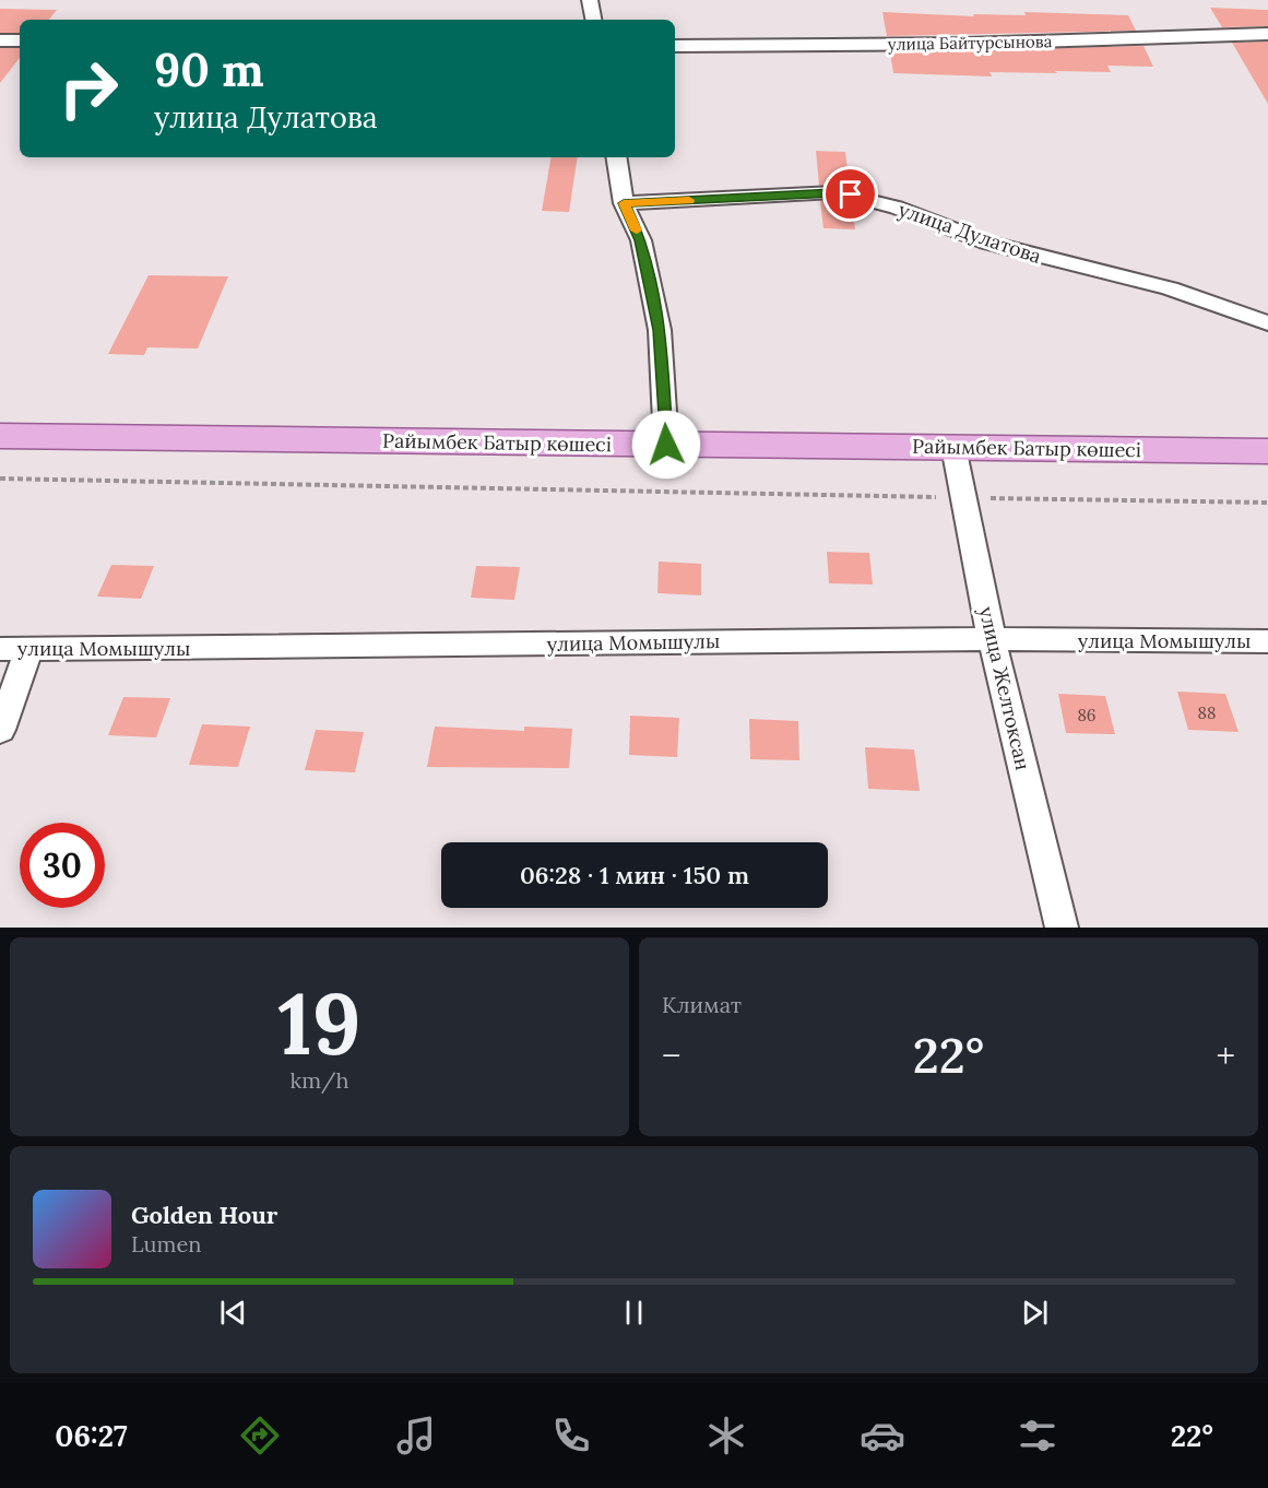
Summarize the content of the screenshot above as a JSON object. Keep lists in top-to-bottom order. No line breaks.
{"streets":{"main road":["Райымбек Батыр көшесі"],"street":["улица Байтурсынова","улица Дулатова","улица Момышулы","улица Желтоксан"]},"crossings":[["Райымбек Батыр көшесі","улица Желтоксан"],["улица Момышулы","улица Желтоксан"]],"house_numbers":["88","86"],"page":{"turn":["90 m","улица Дулатова"],"limit":"30","trip":"06:28 · 1 мин · 150 m","tile":[["19","km/h"],"Климат"],"heat":["−","22°","+"],"song":["Golden Hour","Lumen"],"tabs":["06:27","22°"]}}
